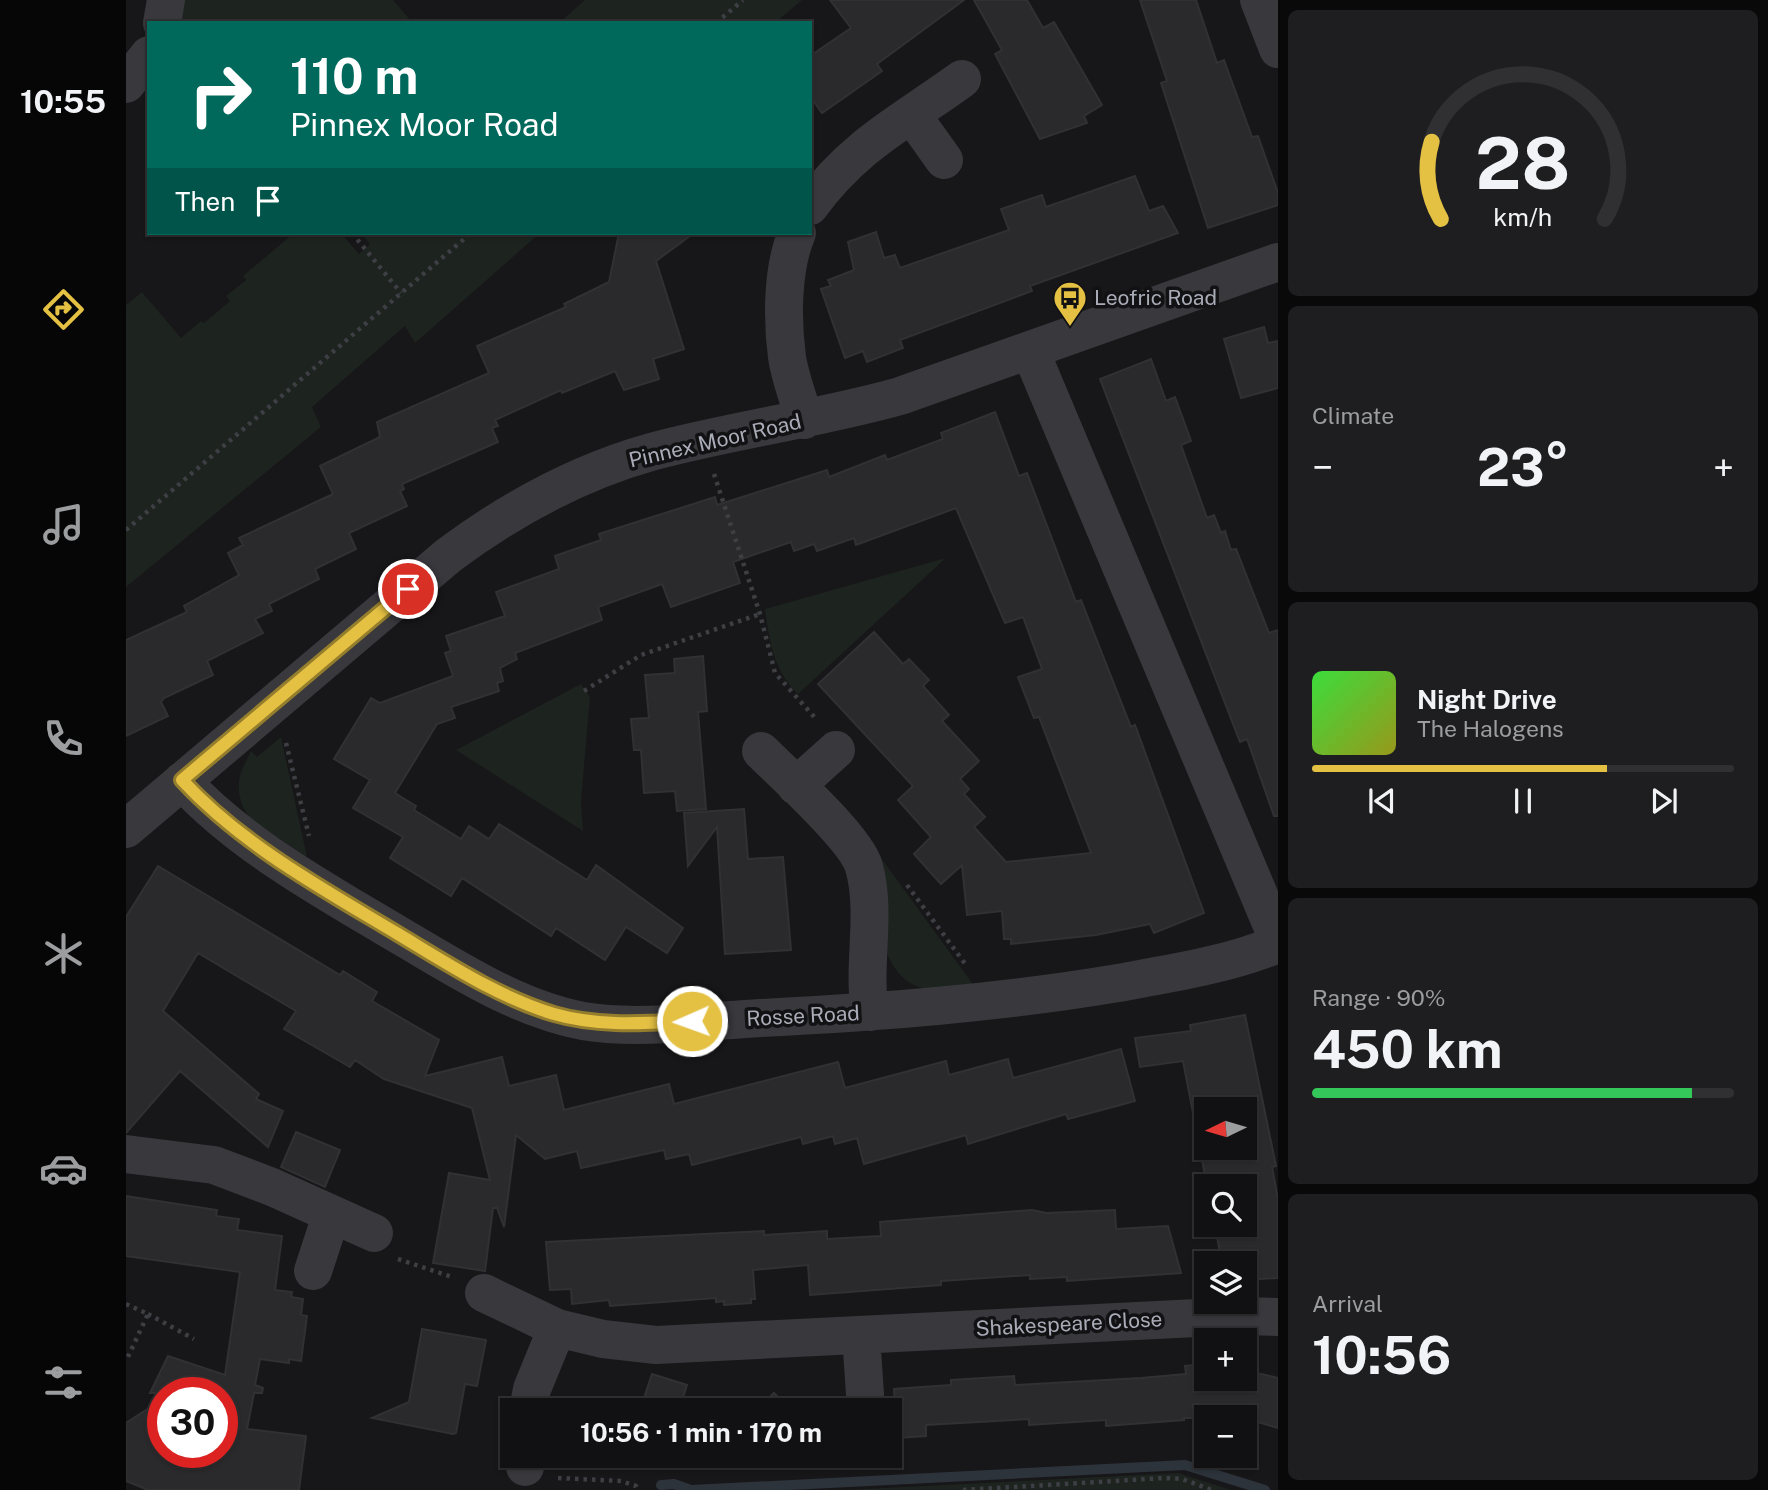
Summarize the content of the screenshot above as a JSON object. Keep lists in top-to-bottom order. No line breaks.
{"streets":{"street":["Pinnex Moor Road","Rosse Road","Shakespeare Close"]},"crossings":[["Pinnex Moor Road","Rosse Road"]],"places":{"bus stop":["Leofric Road"]},"north":"left","page":{"tabs":"10:55","turn":["110 m","Pinnex Moor Road"],"then":"Then","tile":["Climate",["Range · 90%","450 km"],["Arrival","10:56"]],"heat":["−","23°","+"],"song":["Night Drive","The Halogens"],"map_buttons":["+","−"],"limit":"30","trip":"10:56 · 1 min · 170 m","gauge":["28","km/h"]}}
